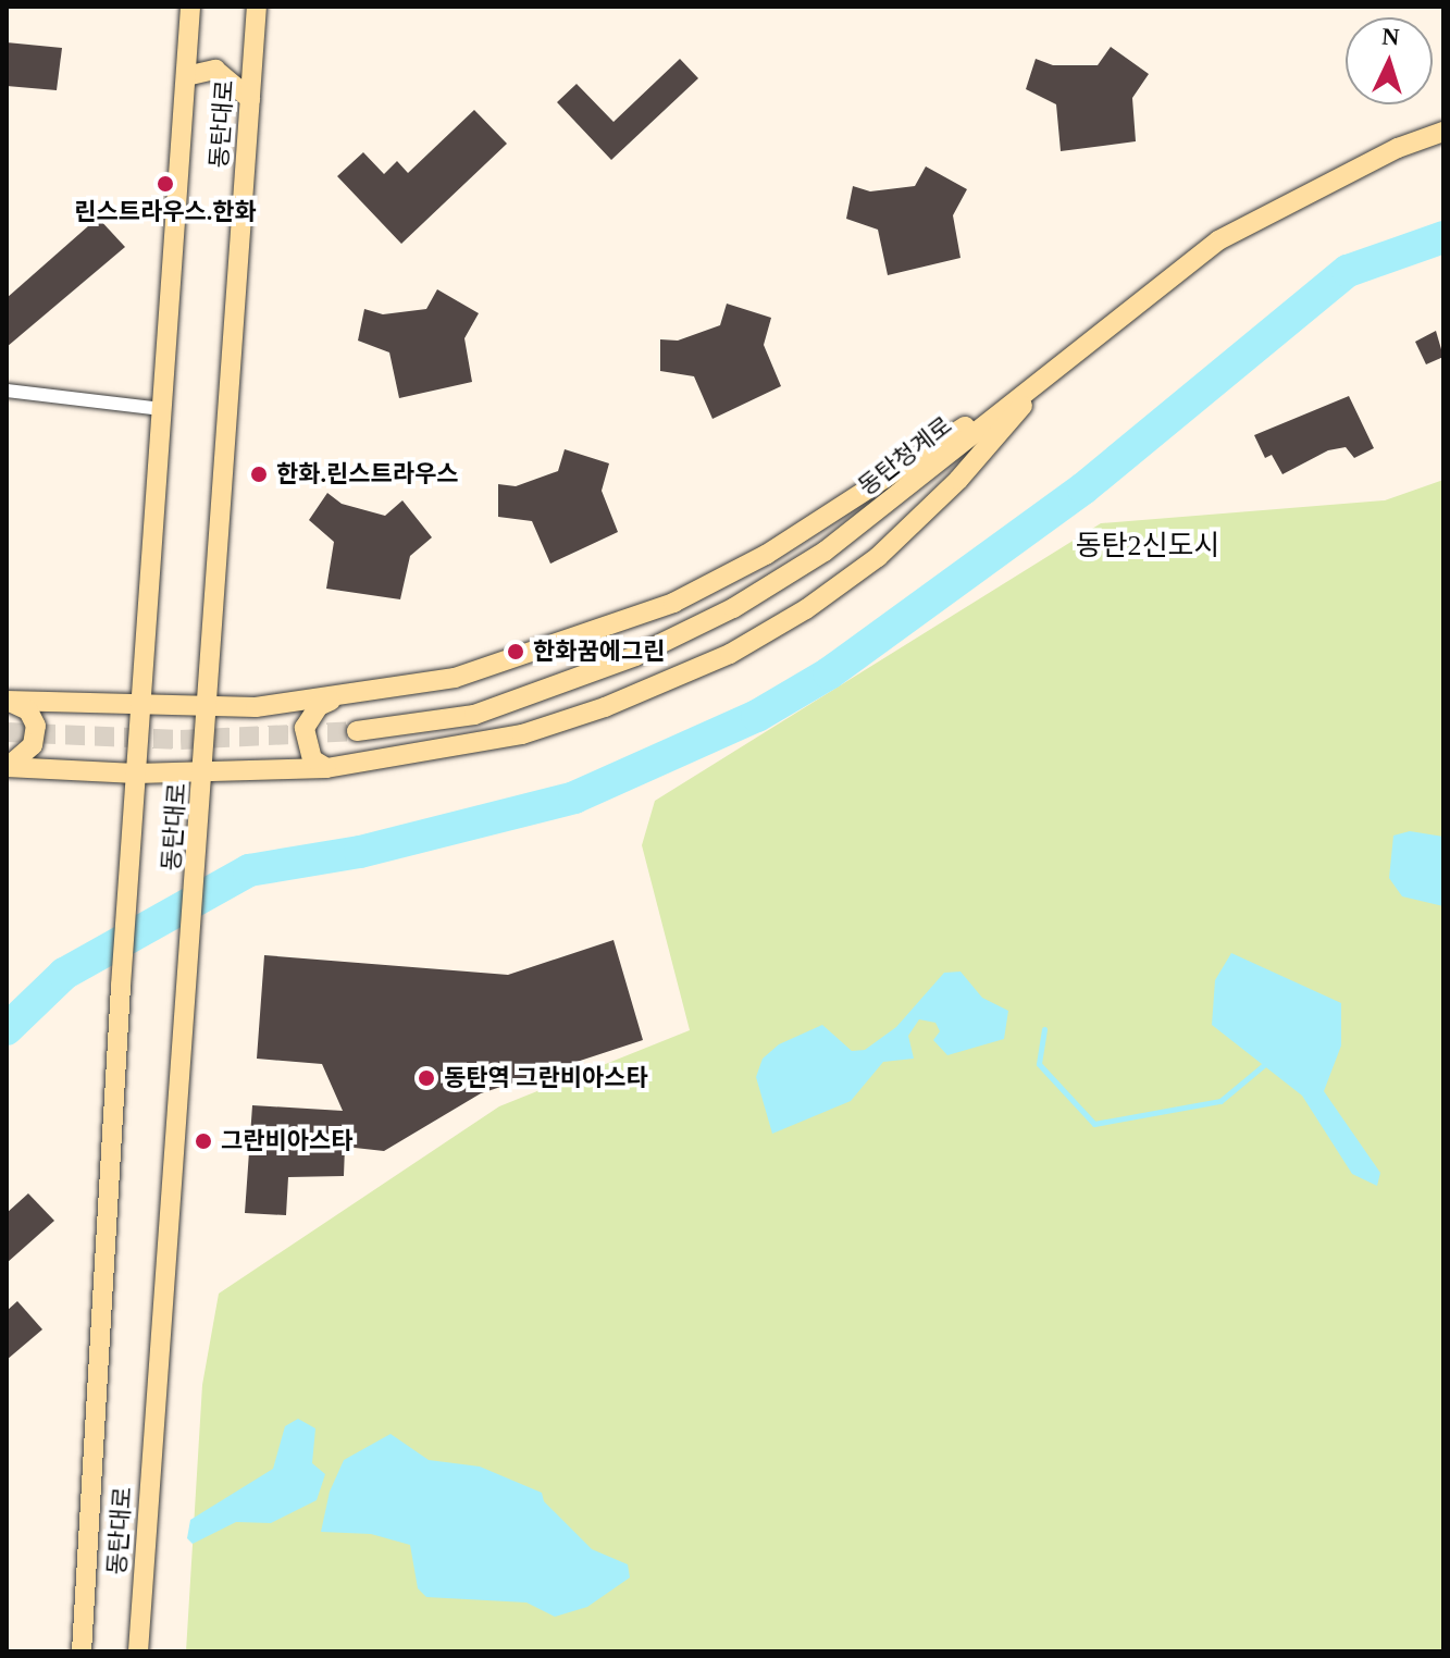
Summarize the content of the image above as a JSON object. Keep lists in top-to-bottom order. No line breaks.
{"streets":{"street":["동탄대로","동탄청계로"]},"districts":["동탄2신도시"],"places":["린스트라우스.한화","한화.린스트라우스","한화꿈에그린","동탄역 그란비아스타","그란비아스타"],"north":"top"}
